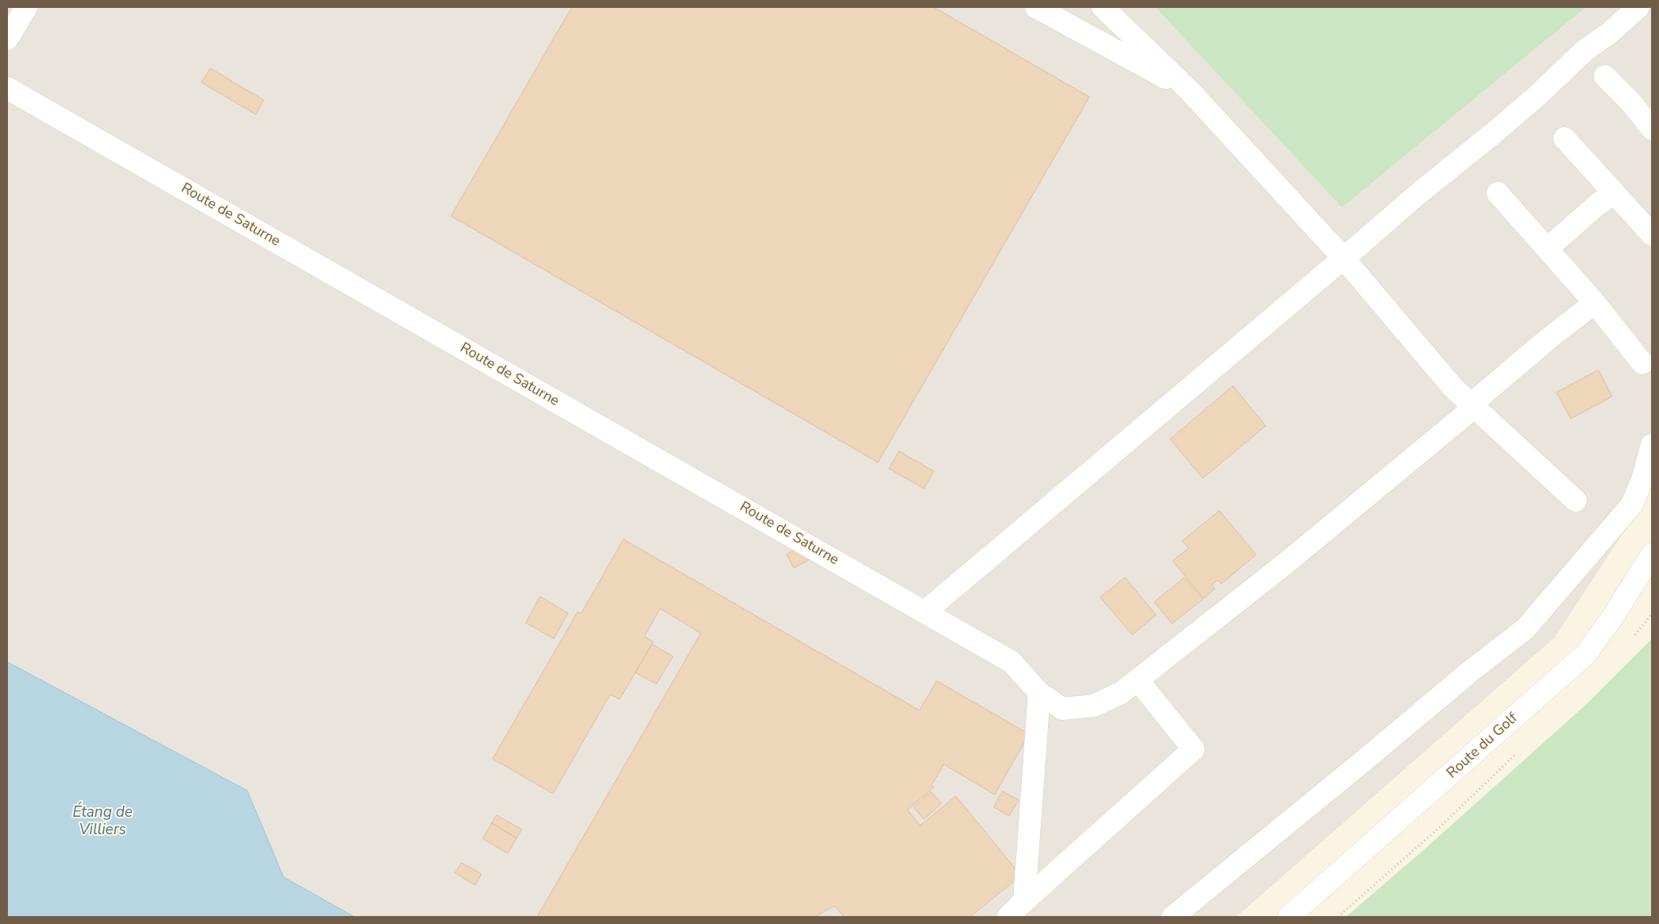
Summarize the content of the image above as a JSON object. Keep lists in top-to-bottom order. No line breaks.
{"streets":{"street":["Route de Saturne","Route du Golf"]},"water":["Étang de Villiers"]}
